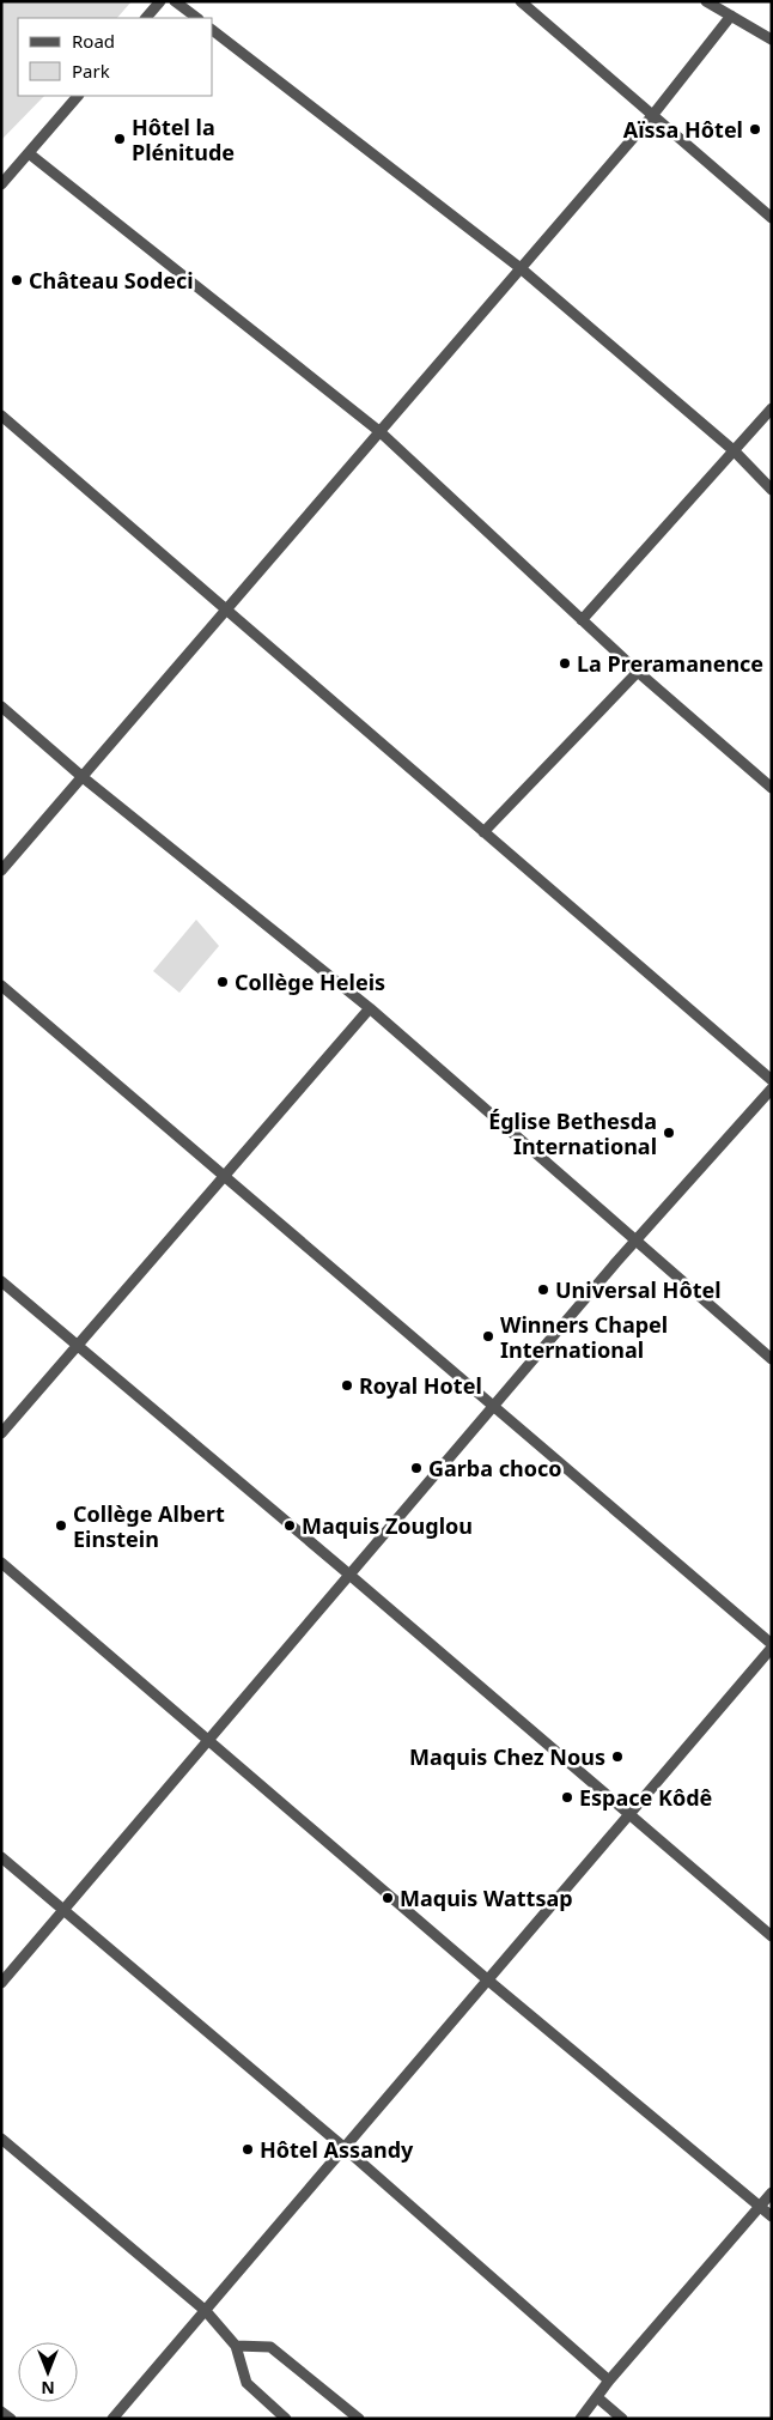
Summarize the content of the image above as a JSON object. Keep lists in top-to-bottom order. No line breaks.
{"places":["Aïssa Hôtel","Hôtel la Plénitude","Château Sodeci","La Preramanence","Collège Heleis","Église Bethesda International","Universal Hôtel","Winners Chapel International","Royal Hotel","Garba choco","Collège Albert Einstein","Maquis Zouglou","Maquis Chez Nous","Espace Kôdê","Maquis Wattsap","Hôtel Assandy"],"legend":["Road","Park"],"north":"bottom"}
